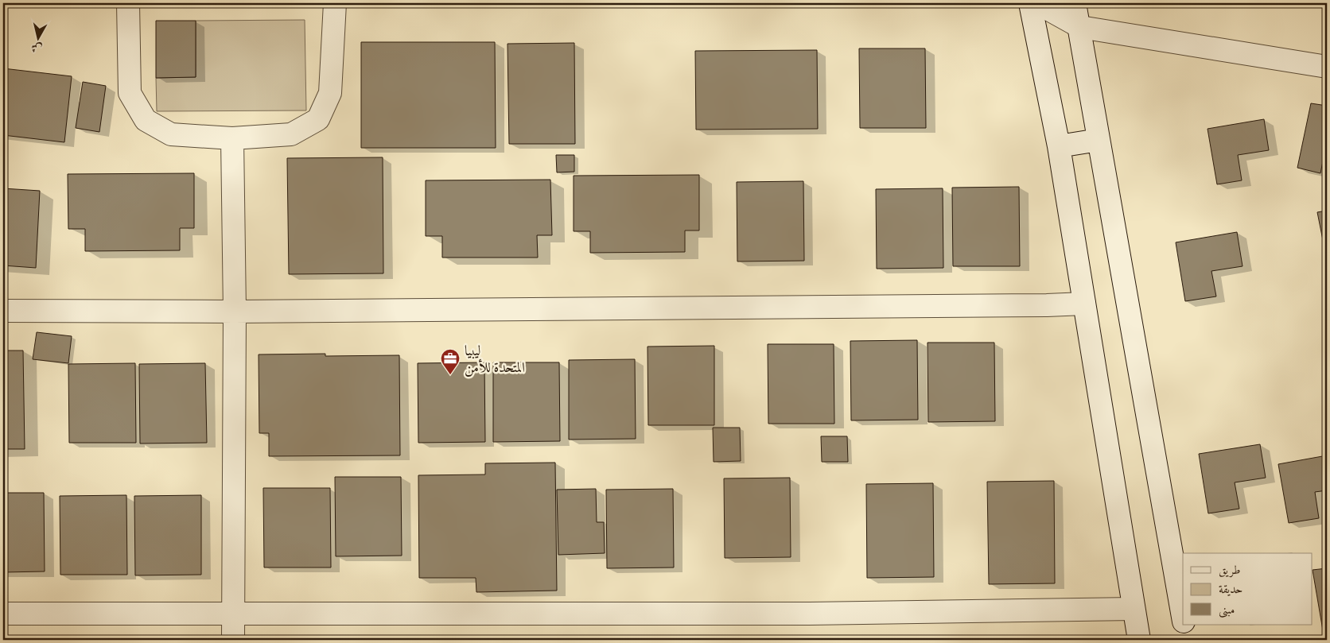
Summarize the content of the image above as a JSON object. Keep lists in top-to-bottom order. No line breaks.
{"places":{"office":["ليبيا المتحدة للأمن"]},"legend":["طريق","حديقة","مبنى"],"north":"bottom"}
